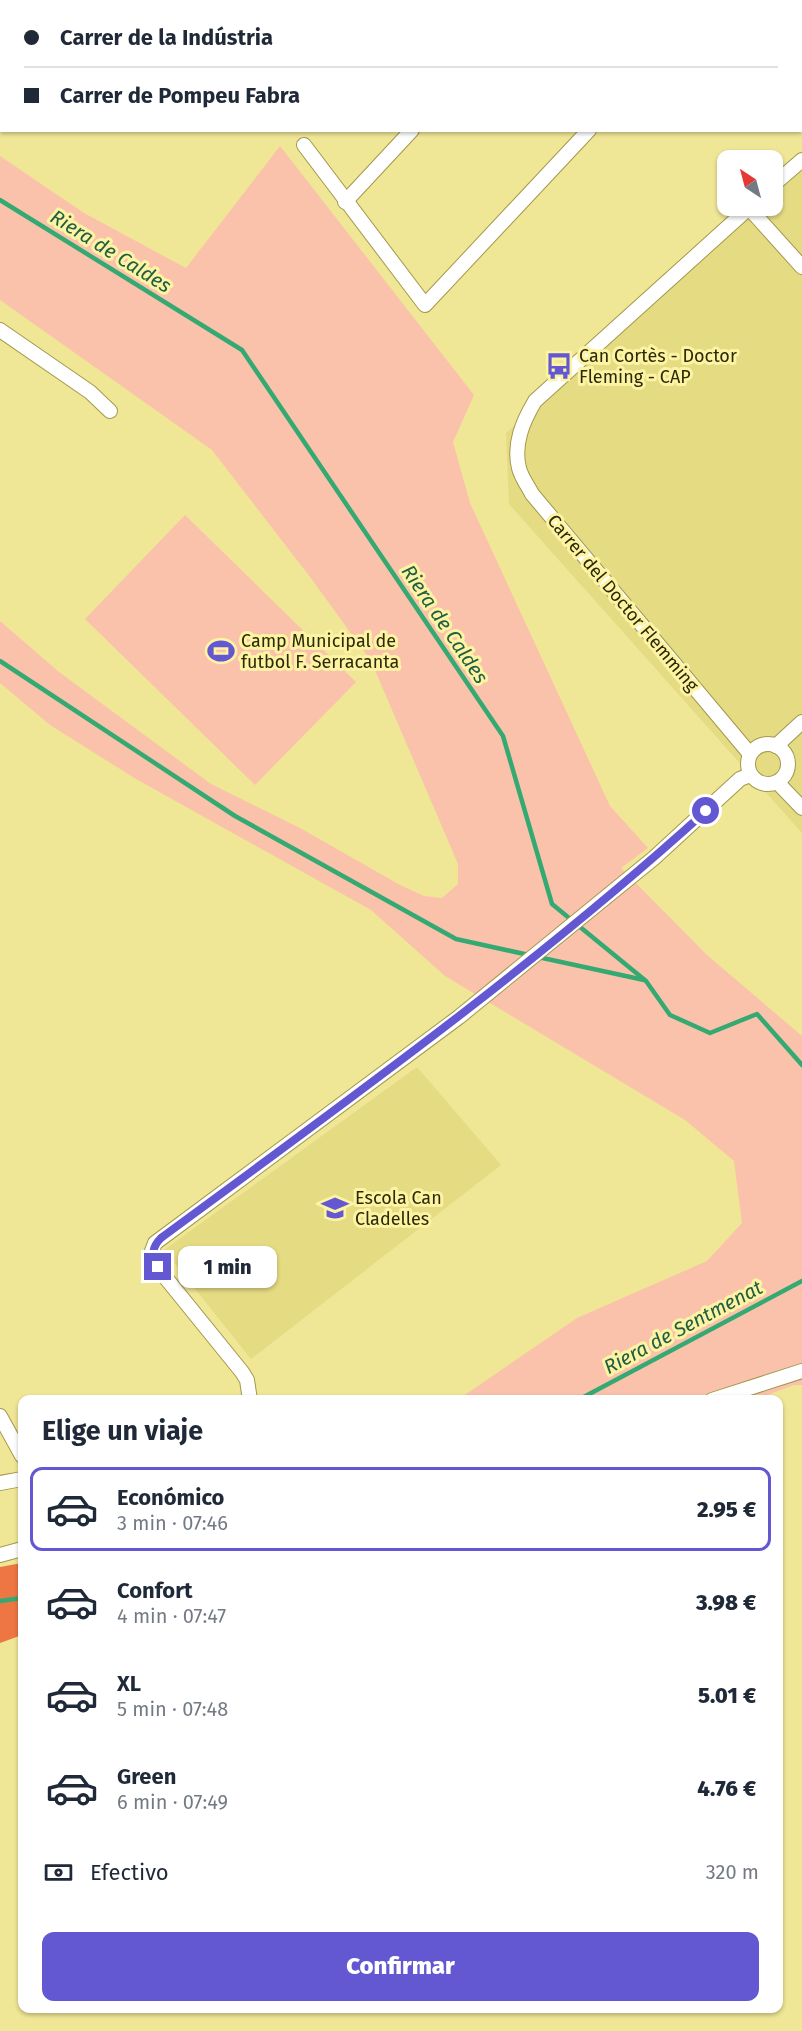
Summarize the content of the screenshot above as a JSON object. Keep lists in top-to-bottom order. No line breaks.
{"streets":{"street":["Carrer del Doctor Flemming"]},"water":["Riera de Caldes","Riera de Sentmenat"],"places":{"bus stop":["Can Cortès - Doctor Fleming - CAP"],"sports":["Camp Municipal de futbol F. Serracanta"],"school or university":["Escola Can Cladelles"]},"north":"top left","page":{"banner":["Carrer de la Indústria","Carrer de Pompeu Fabra"],"bubble":"1 min","heading":"Elige un viaje","list":[{"name":"Económico","note":"3 min · 07:46","value":"2.95 €"},{"name":"Confort","note":"4 min · 07:47","value":"3.98 €"},{"name":"XL","note":"5 min · 07:48","value":"5.01 €"},{"name":"Green","note":"6 min · 07:49","value":"4.76 €"}],"pay":["Efectivo","320 m"],"buttons":"Confirmar"}}
